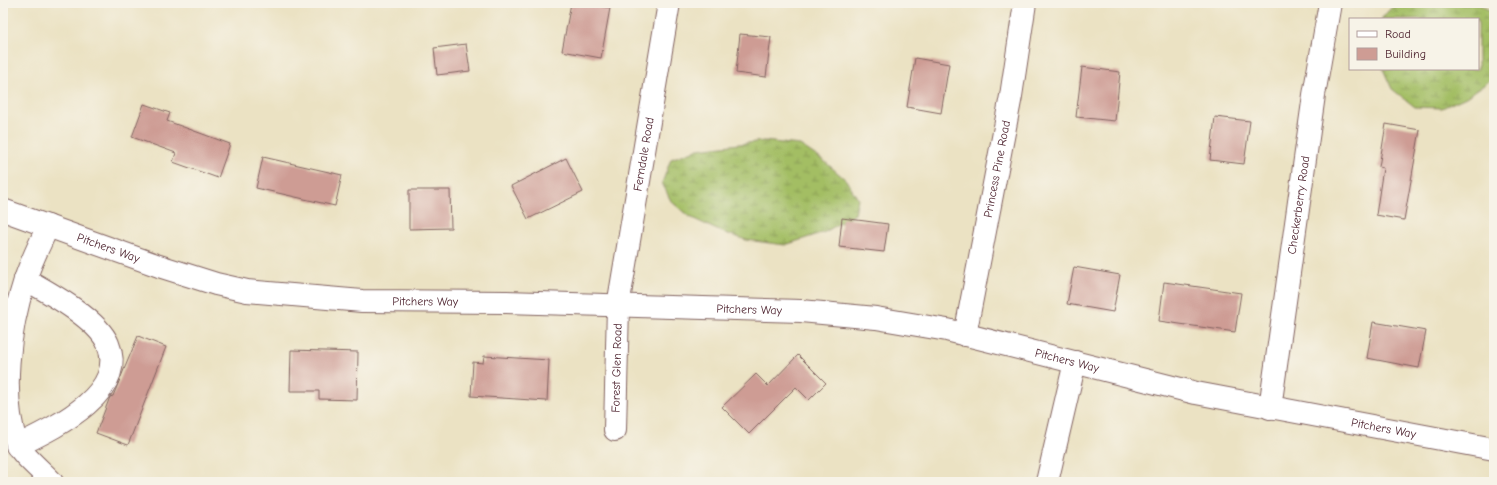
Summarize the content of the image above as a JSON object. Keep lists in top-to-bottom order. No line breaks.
{"streets":{"main road":["Ferndale Road","Princess Pine Road","Checkerberry Road","Pitchers Way","Forest Glen Road"]},"crossings":[["Ferndale Road","Pitchers Way"],["Ferndale Road","Forest Glen Road"],["Princess Pine Road","Pitchers Way"],["Checkerberry Road","Pitchers Way"],["Pitchers Way","Forest Glen Road"]],"legend":["Road","Building"]}
